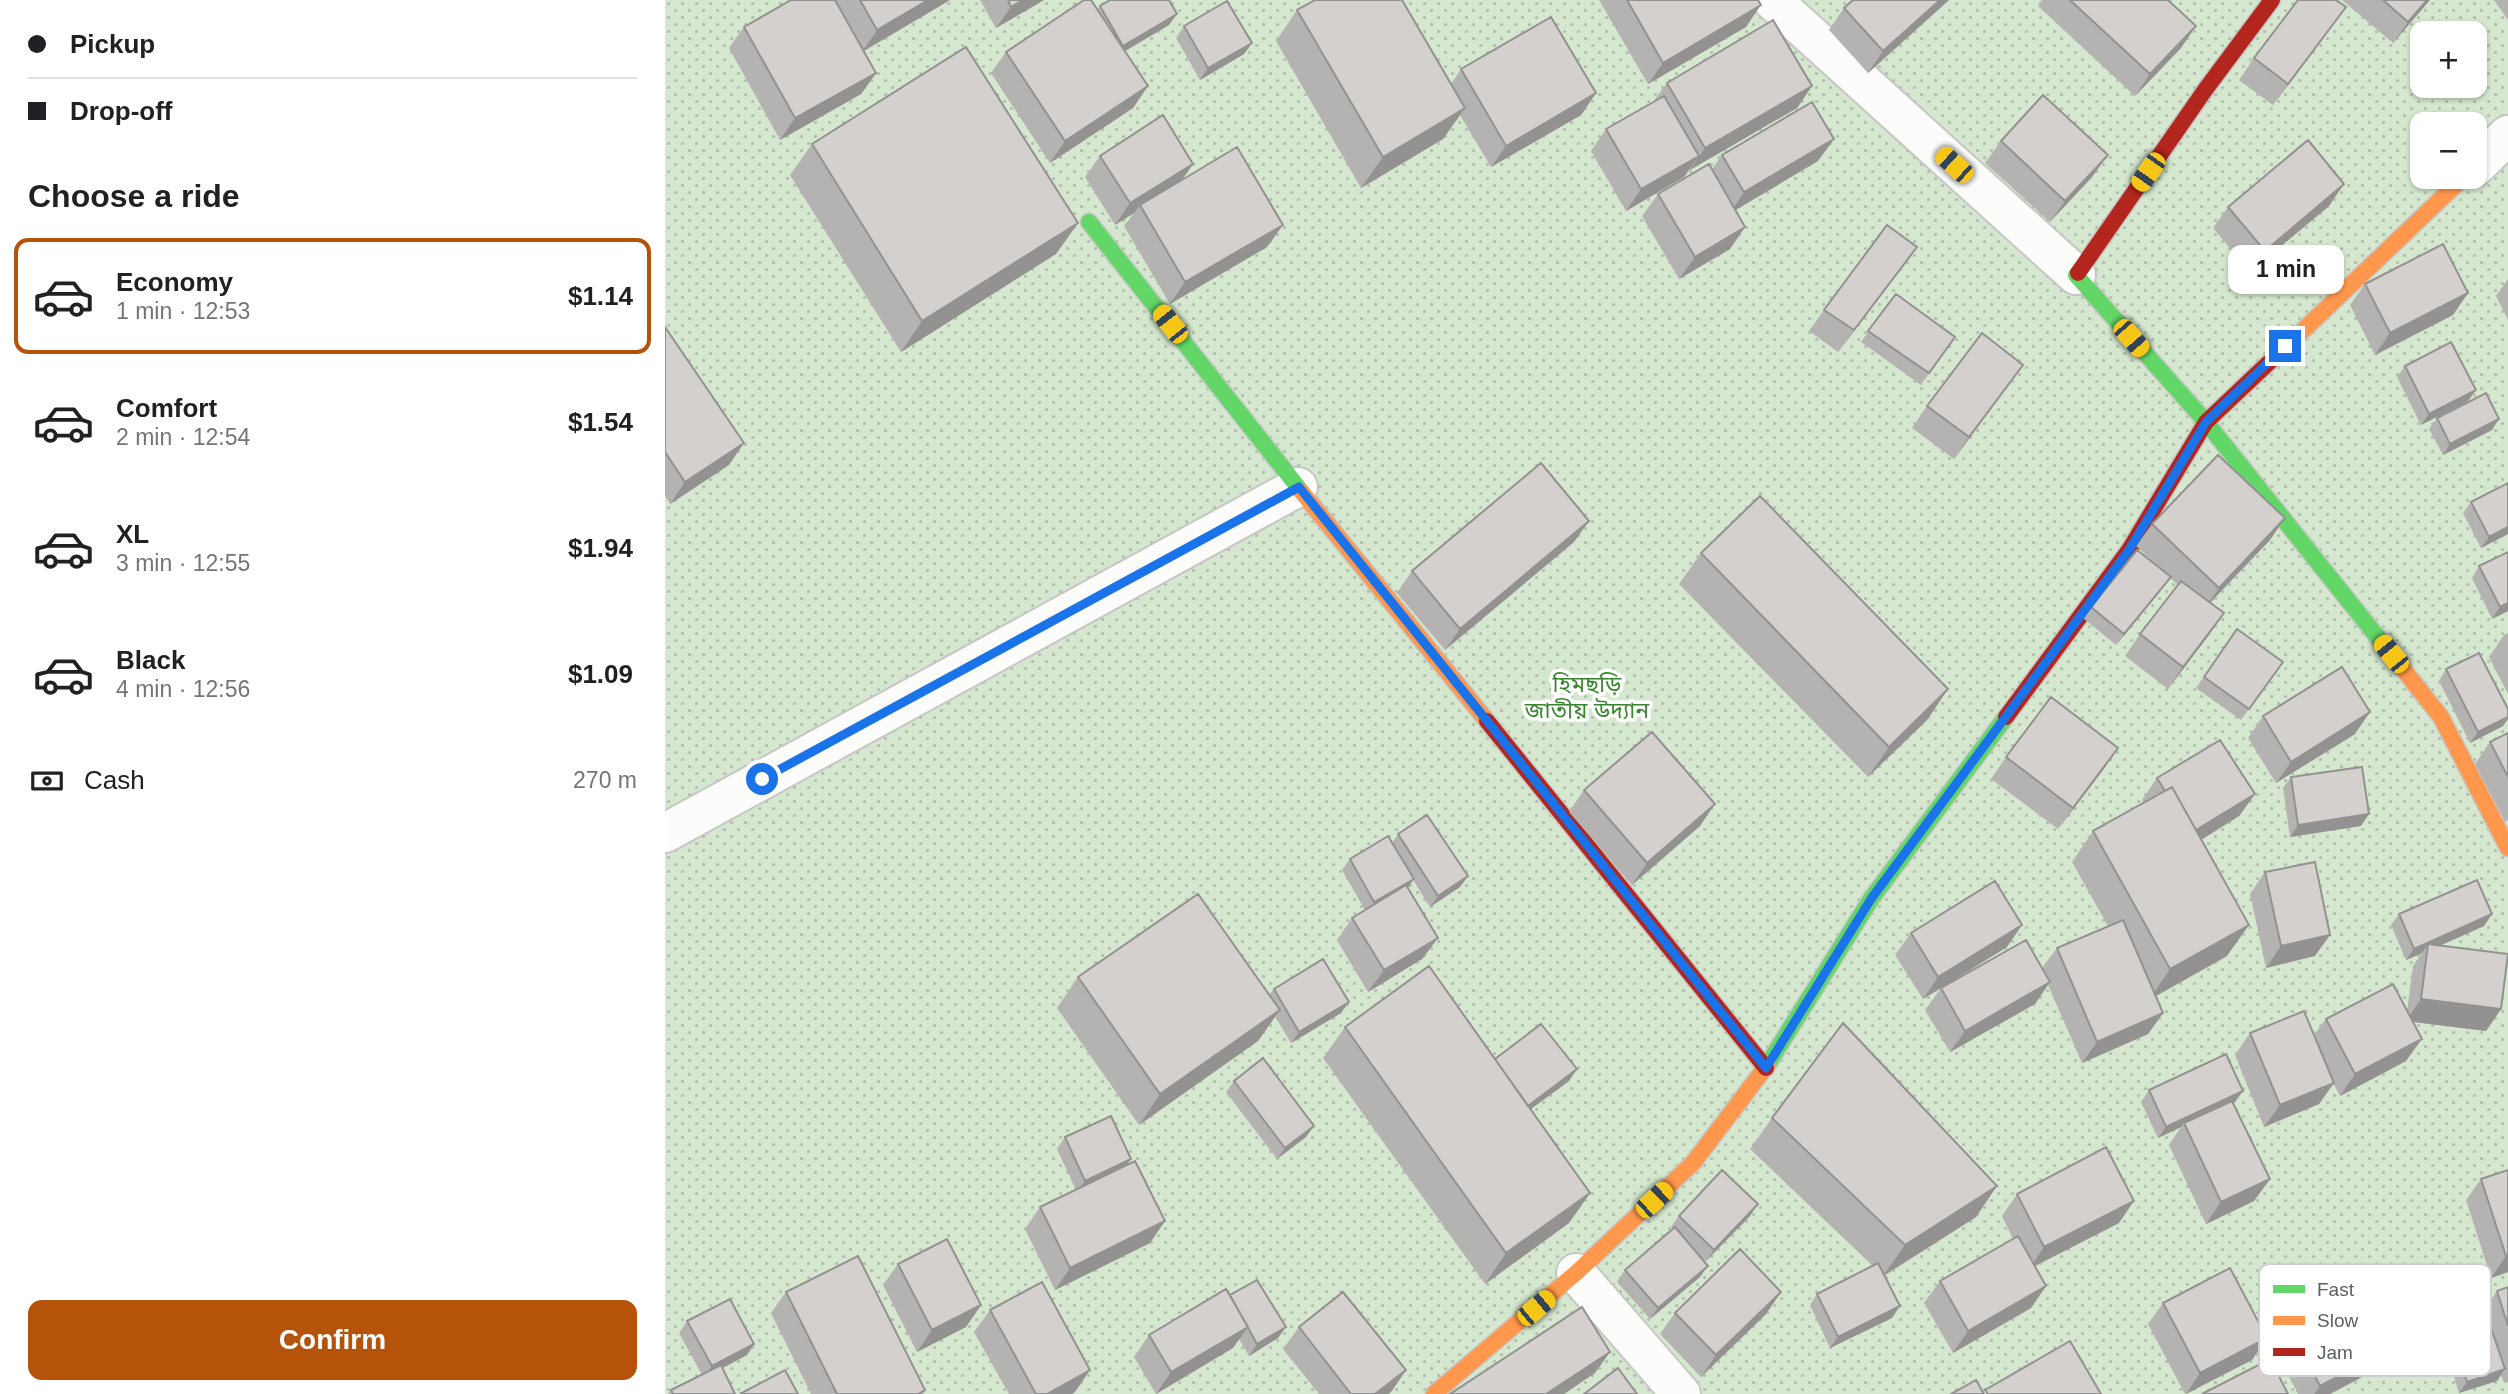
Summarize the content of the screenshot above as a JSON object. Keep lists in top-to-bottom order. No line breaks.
{"parks":["হিমছড়ি জাতীয় উদ্যান"],"legend":["Fast","Slow","Jam"],"page":{"banner":["Pickup","Drop-off"],"map_buttons":["+","−"],"heading":"Choose a ride","list":[{"name":"Economy","note":"1 min · 12:53","value":"$1.14"},{"name":"Comfort","note":"2 min · 12:54","value":"$1.54"},{"name":"XL","note":"3 min · 12:55","value":"$1.94"},{"name":"Black","note":"4 min · 12:56","value":"$1.09"}],"bubble":"1 min","pay":["Cash","270 m"],"buttons":"Confirm"}}
